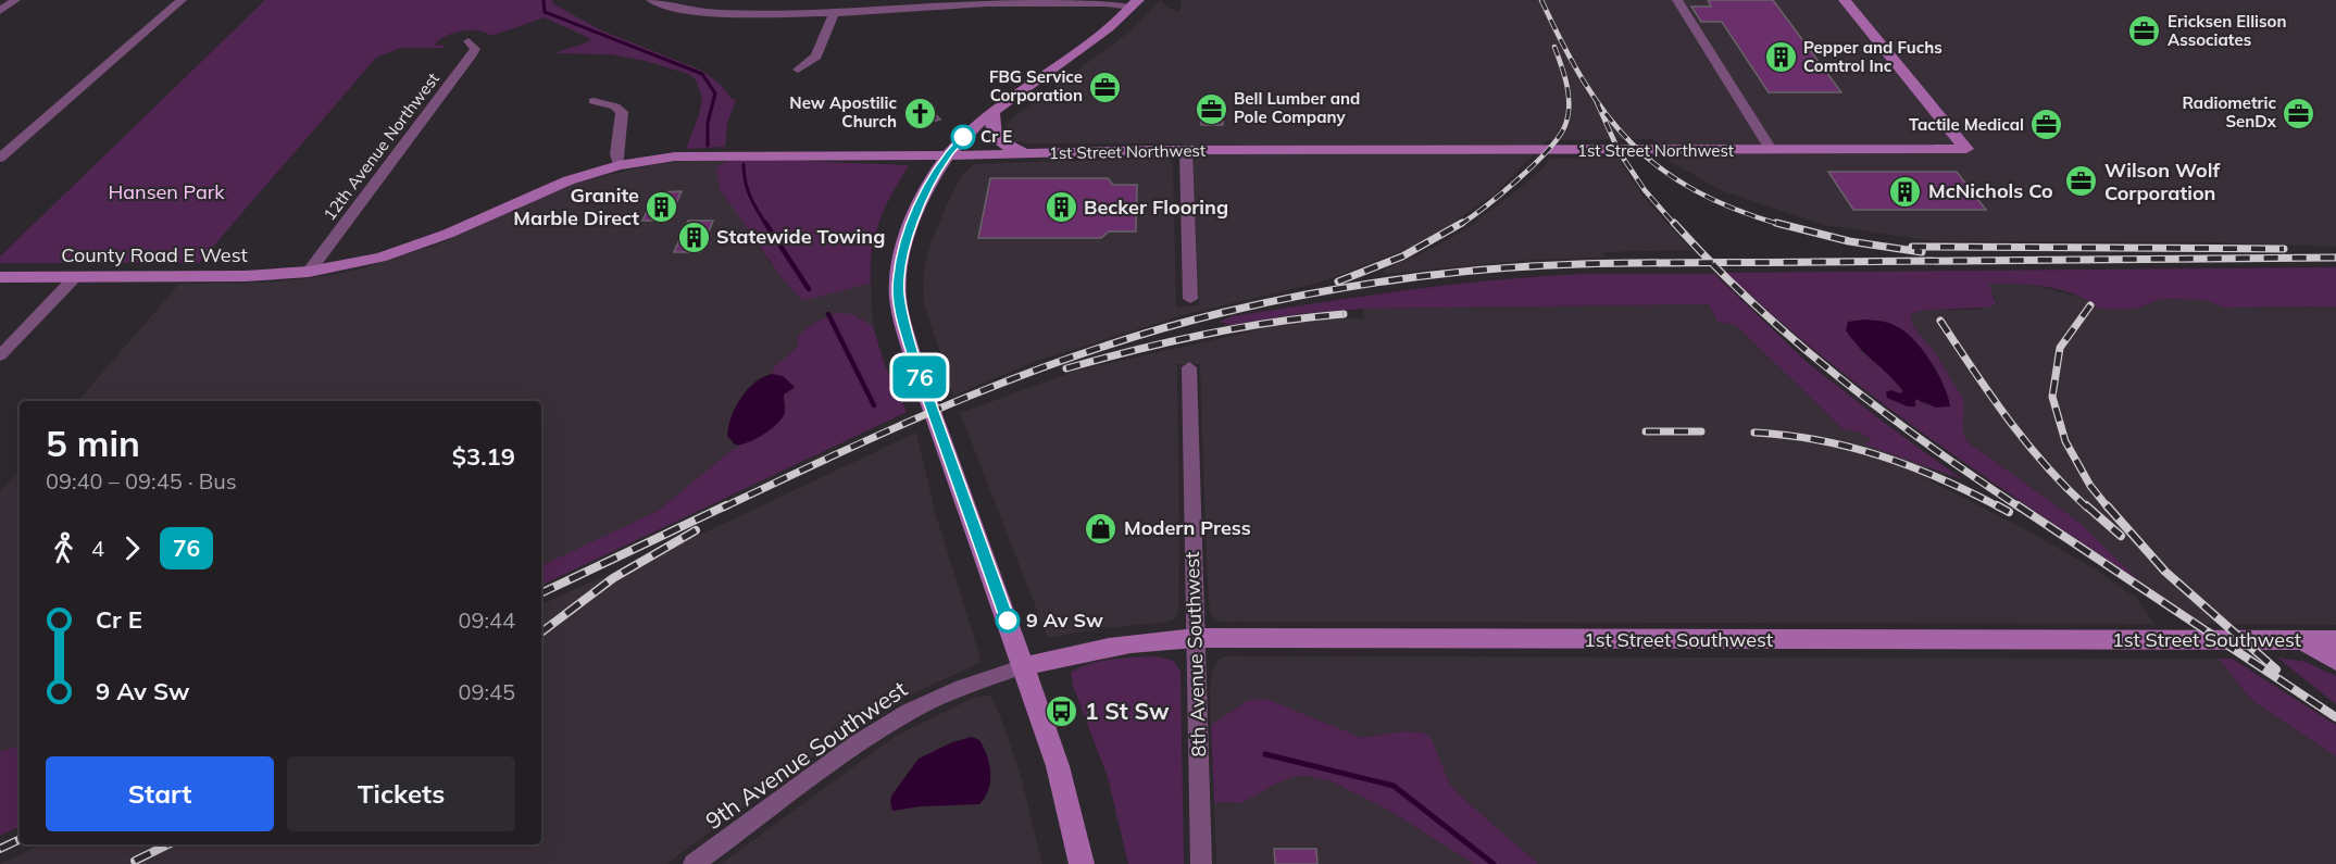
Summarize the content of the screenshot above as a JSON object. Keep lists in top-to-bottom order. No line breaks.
{"streets":{"street":["12th Avenue Northwest","1st Street Northwest","County Road E West","1st Street Southwest","8th Avenue Southwest","9th Avenue Southwest"]},"crossings":[["12th Avenue Northwest","1st Street Northwest"],["12th Avenue Northwest","County Road E West"],["1st Street Northwest","County Road E West"],["1st Street Southwest","8th Avenue Southwest"],["1st Street Southwest","9th Avenue Southwest"]],"parks":["Hansen Park"],"places":{"office":["Ericksen Ellison Associates","FBG Service Corporation","Bell Lumber and Pole Company","Radiometric SenDx","Tactile Medical","Wilson Wolf Corporation"],"building":["Pepper and Fuchs Comtrol Inc","McNichols Co","Granite Marble Direct","Becker Flooring","Statewide Towing"],"church":["New Apostilic Church"],"other":["Cr E","9 Av Sw"],"shop":["Modern Press"],"bus stop":["1 St Sw"]},"lines":["bus line 76"],"page":{"on_map":"76","heading":["5 min","09:40 – 09:45 · Bus","$3.19"],"legs":["4","76"],"list":[{"name":"Cr E","value":"09:44"},{"name":"9 Av Sw","value":"09:45"}],"buttons":["Start","Tickets"]}}
